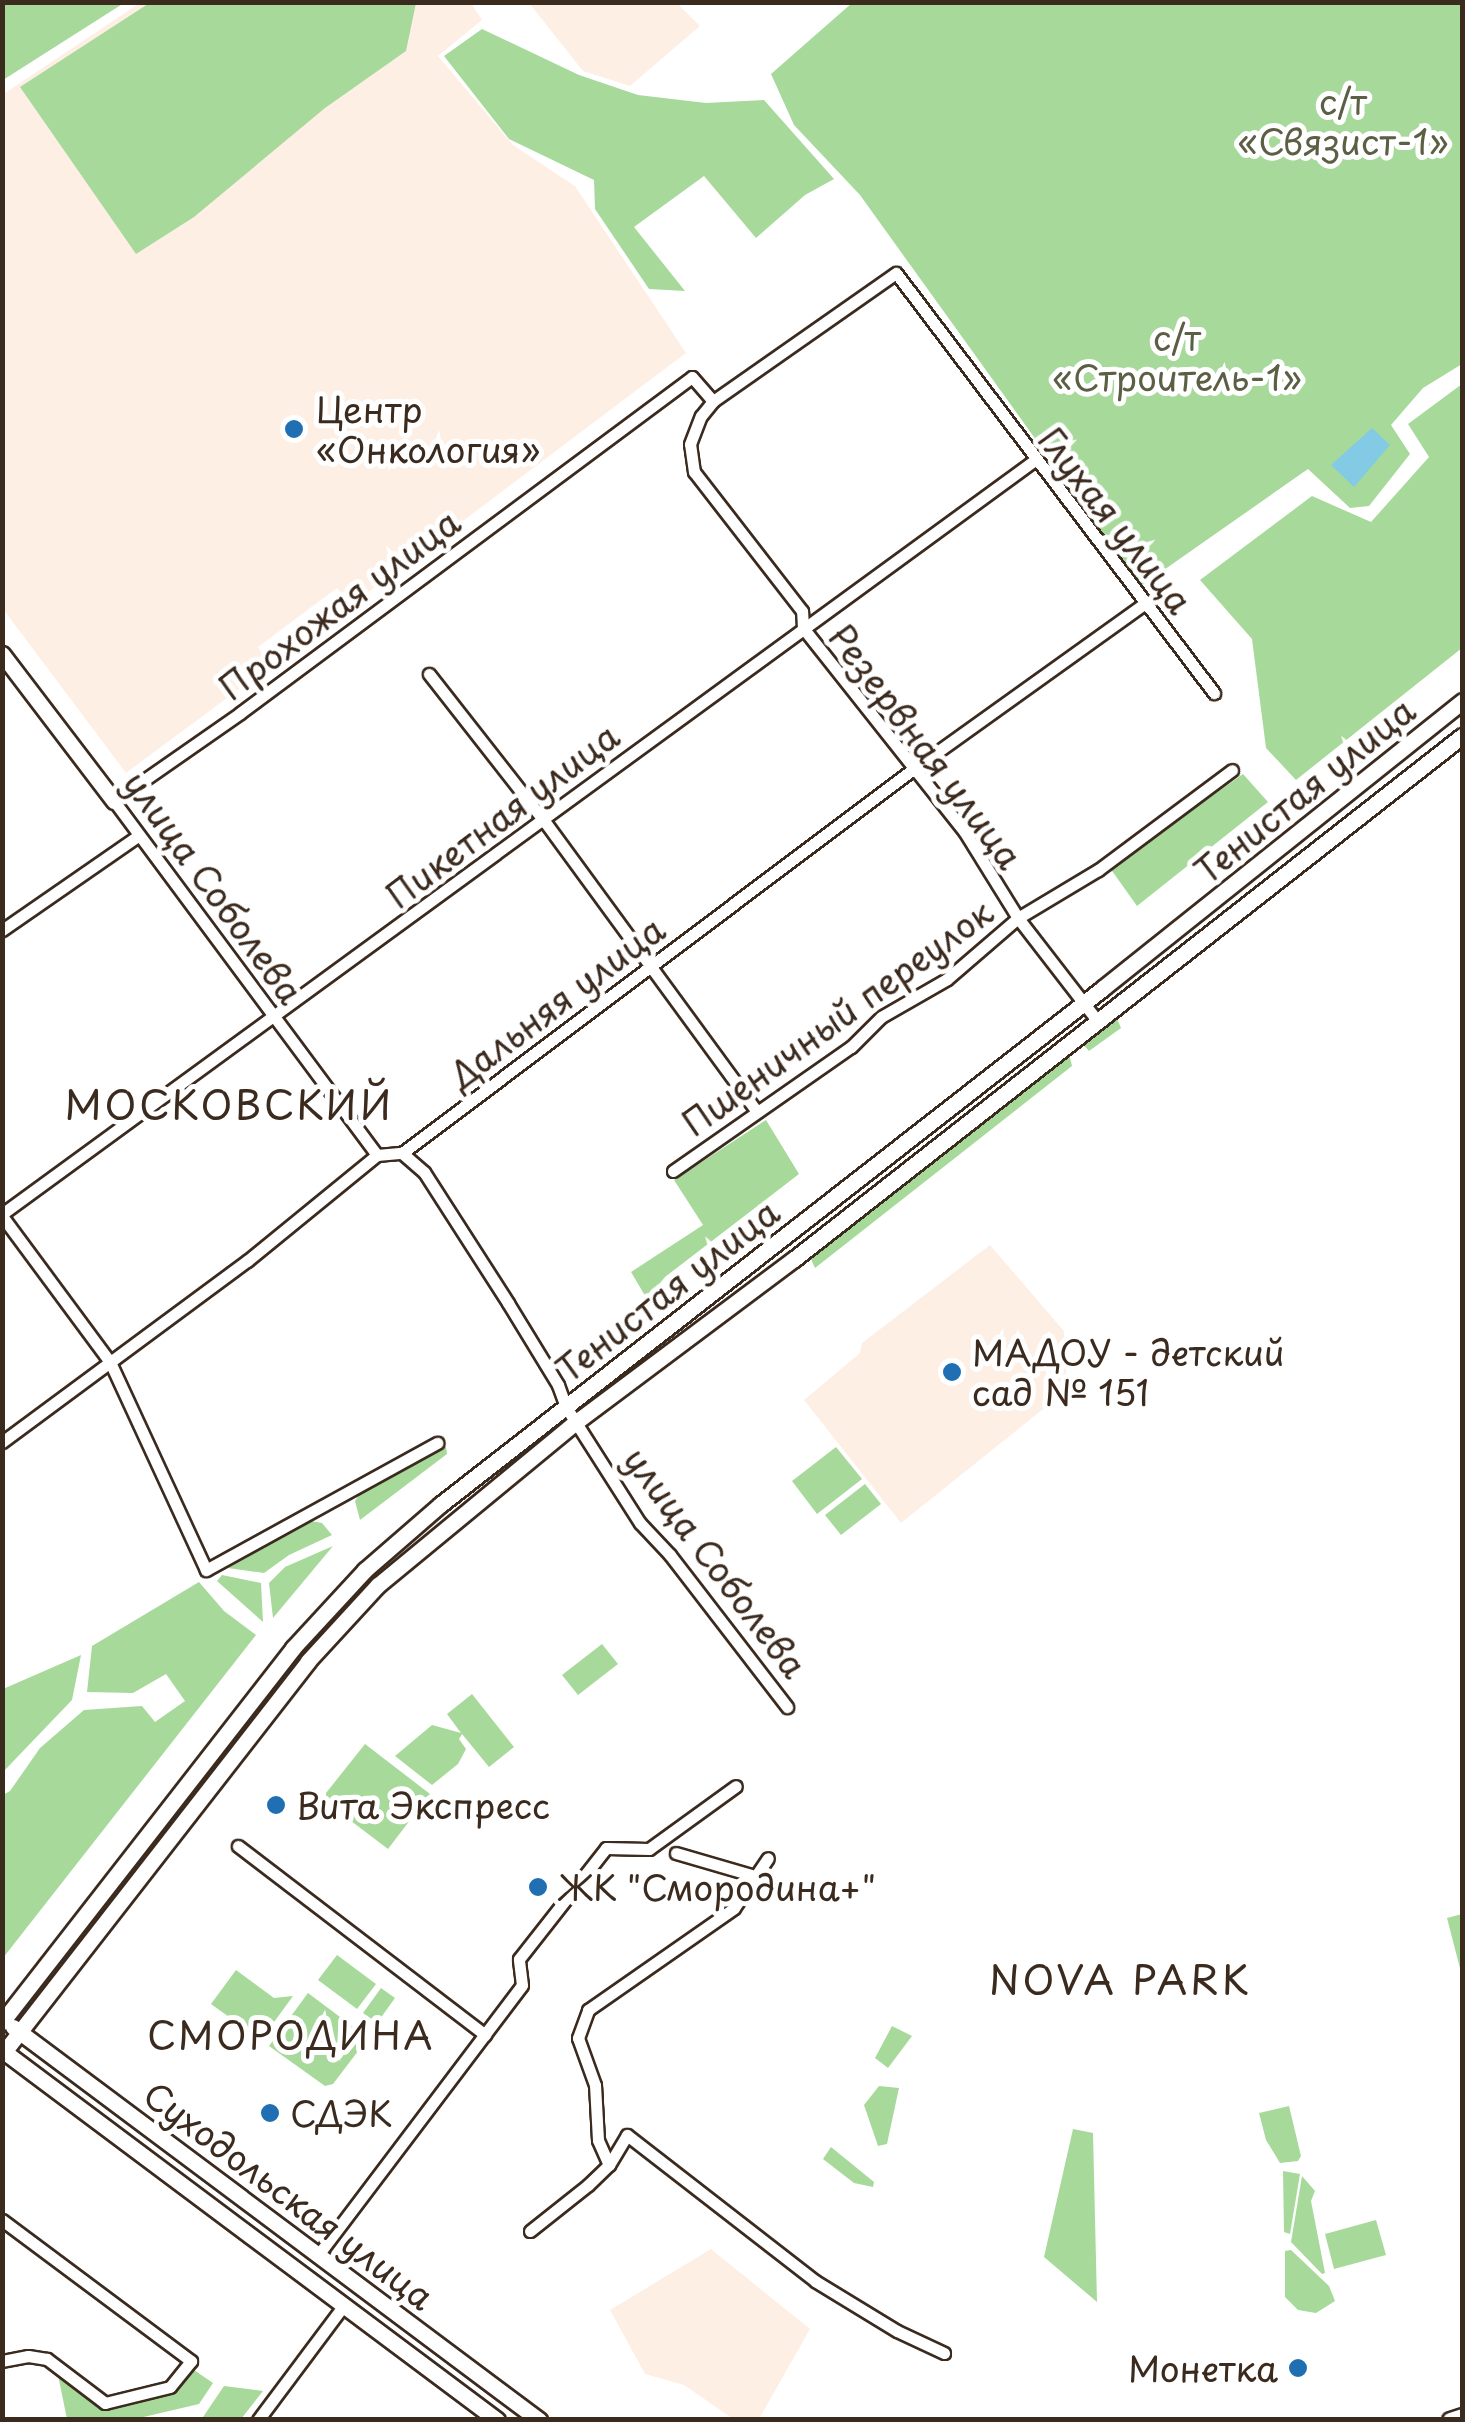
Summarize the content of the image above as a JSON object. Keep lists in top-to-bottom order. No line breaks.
{"streets":{"main road":["Тенистая улица","улица Соболева","Суходольская улица"],"street":["Глухая улица","Прохожая улица","Резервная улица","Пикетная улица","Дальняя улица","Пшеничный переулок"]},"crossings":[["Глухая улица","Прохожая улица"],["Глухая улица","Резервная улица"],["Глухая улица","Пикетная улица"],["Глухая улица","Дальняя улица"],["Прохожая улица","улица Соболева"],["Резервная улица","Тенистая улица"],["Резервная улица","Пикетная улица"],["Резервная улица","Дальняя улица"],["Резервная улица","Пшеничный переулок"],["Тенистая улица","улица Соболева"],["Тенистая улица","Суходольская улица"],["Пикетная улица","улица Соболева"],["улица Соболева","Дальняя улица"]],"districts":["МОСКОВСКИЙ","NOVA PARK","СМОРОДИНА"],"parks":["с/т «Связист-1»","с/т «Строитель-1»"],"places":["Центр «Онкология»","МАДОУ - детский сад № 151","Вита Экспресс","ЖК \"Смородина+\"","СДЭК","Монетка"]}
